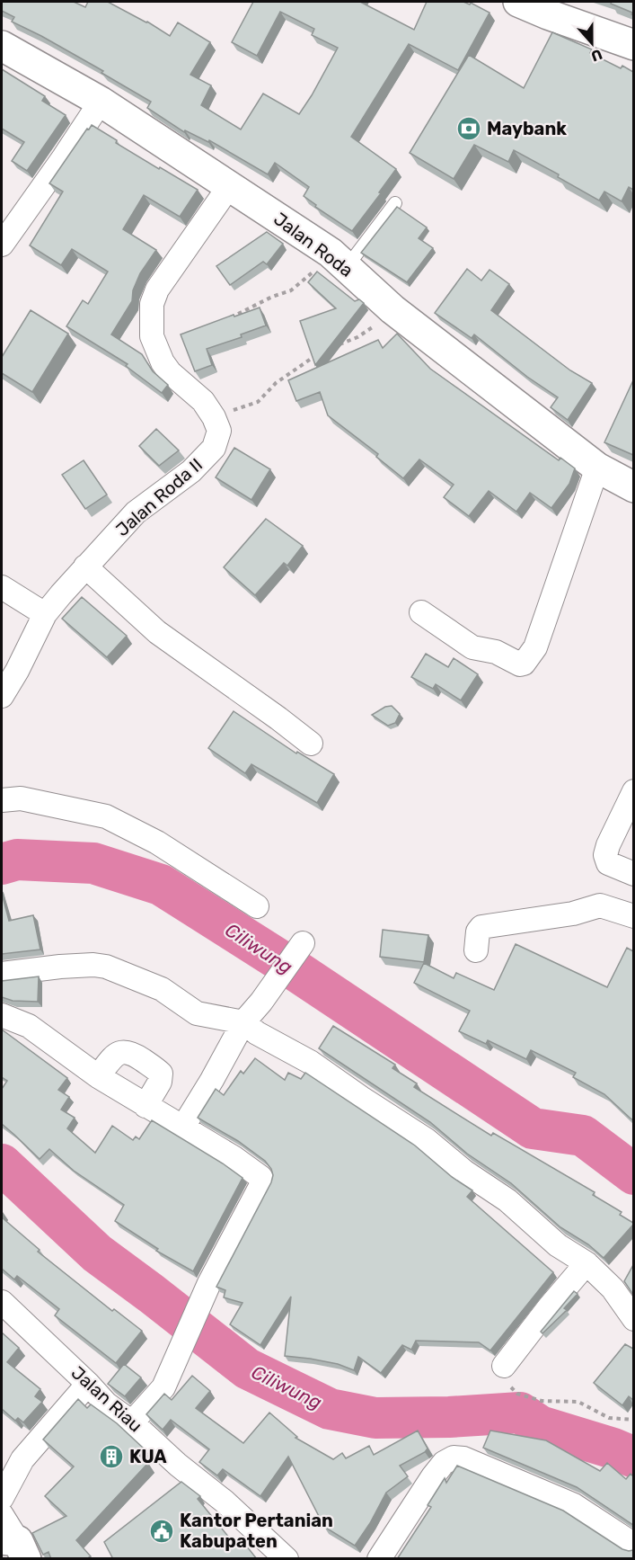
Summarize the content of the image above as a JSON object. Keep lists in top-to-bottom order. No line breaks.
{"streets":{"street":["Jalan Roda","Jalan Roda II","Jalan Riau"]},"water":["Ciliwung"],"places":{"bank":["Maybank"],"building":["KUA"],"public building":["Kantor Pertanian Kabupaten"]},"north":"bottom"}
